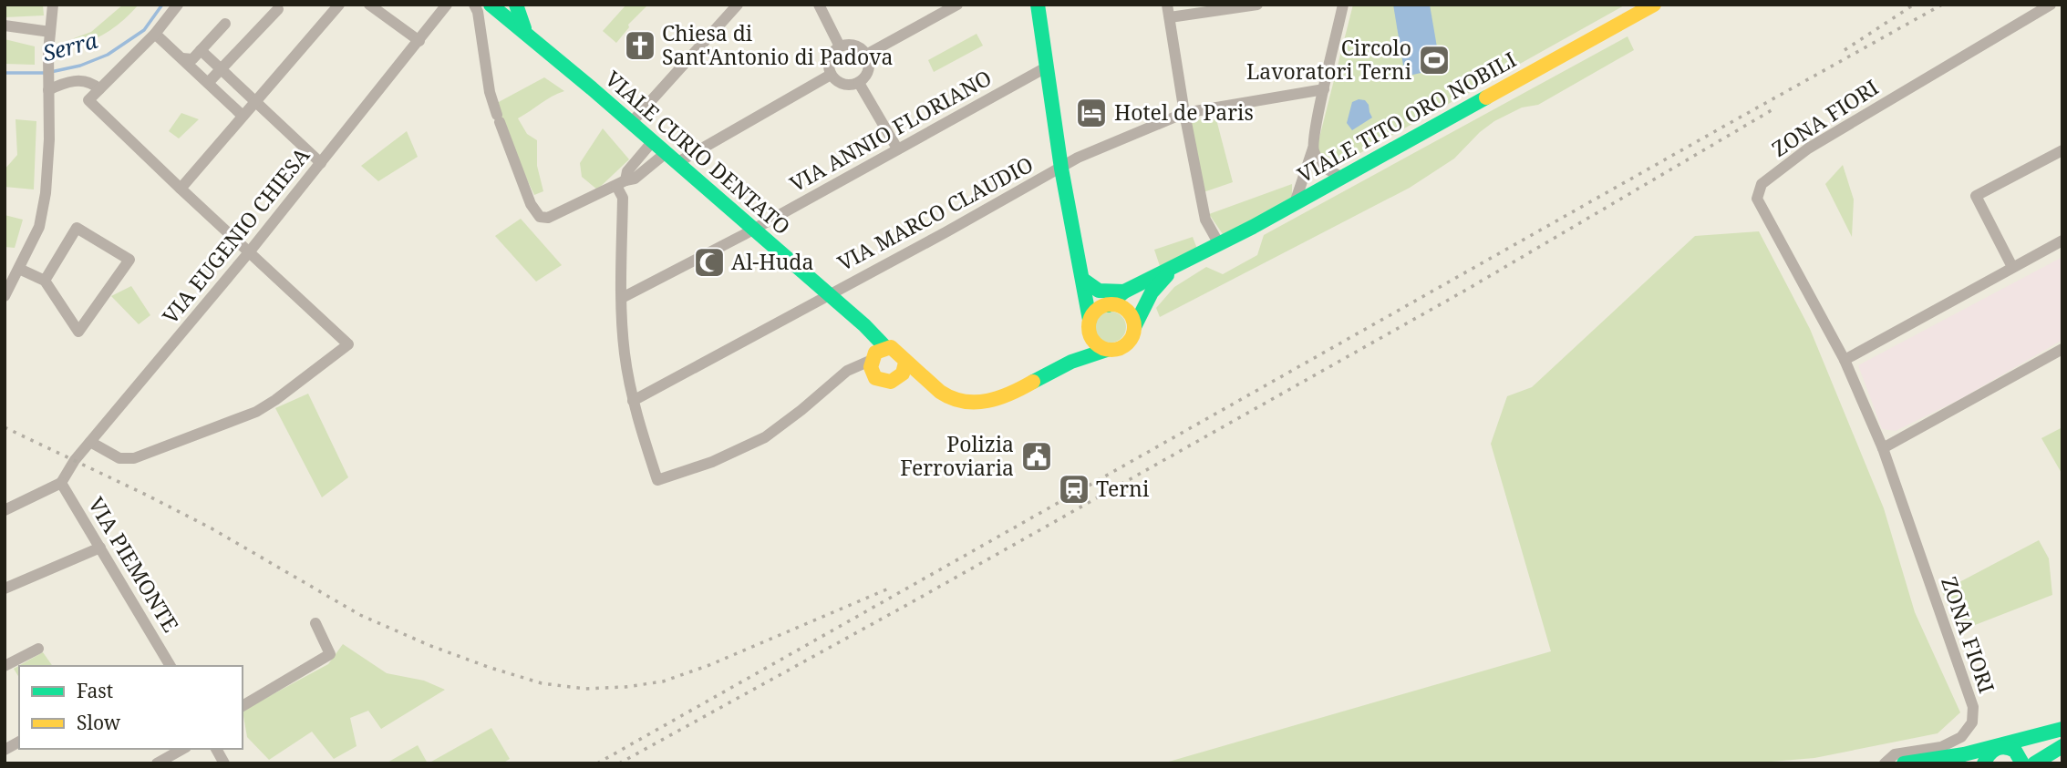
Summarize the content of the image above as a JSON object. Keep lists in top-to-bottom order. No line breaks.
{"streets":{"street":["VIALE TITO ORO NOBILI","ZONA FIORI","VIA ANNIO FLORIANO","VIALE CURIO DENTATO","VIA MARCO CLAUDIO","VIA EUGENIO CHIESA","VIA PIEMONTE"]},"crossings":[["VIA ANNIO FLORIANO","VIALE CURIO DENTATO"],["VIALE CURIO DENTATO","VIA MARCO CLAUDIO"],["VIA EUGENIO CHIESA","VIA PIEMONTE"]],"water":["Serra"],"places":{"church":["Chiesa di Sant'Antonio di Padova"],"sports":["Circolo Lavoratori Terni"],"hotel":["Hotel de Paris"],"mosque":["Al-Huda"],"public building":["Polizia Ferroviaria"],"station":["Terni"]},"legend":["Fast","Slow"]}
